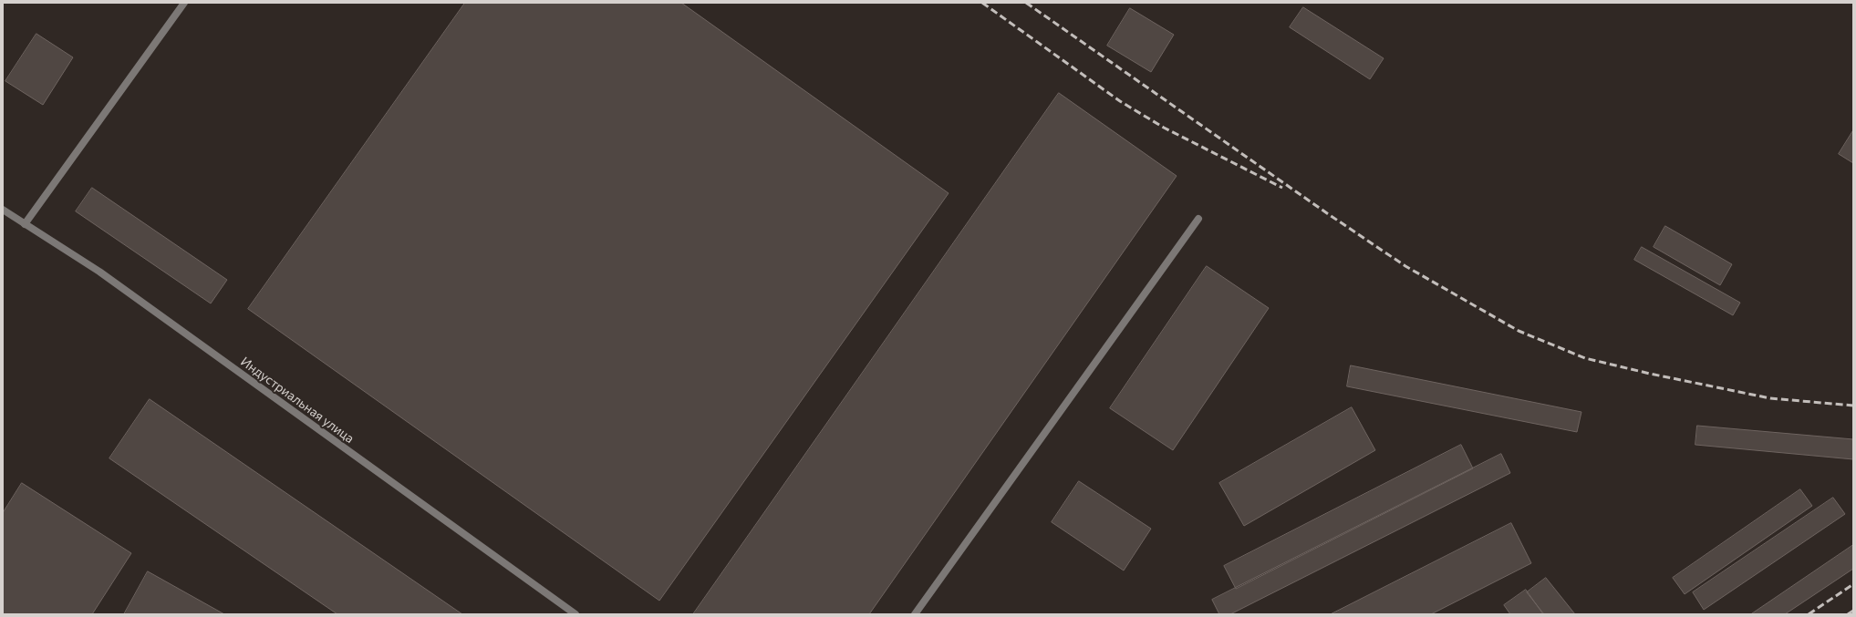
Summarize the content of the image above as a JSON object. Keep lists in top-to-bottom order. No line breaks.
{"streets":{"street":["Индустриальная улица"]}}
